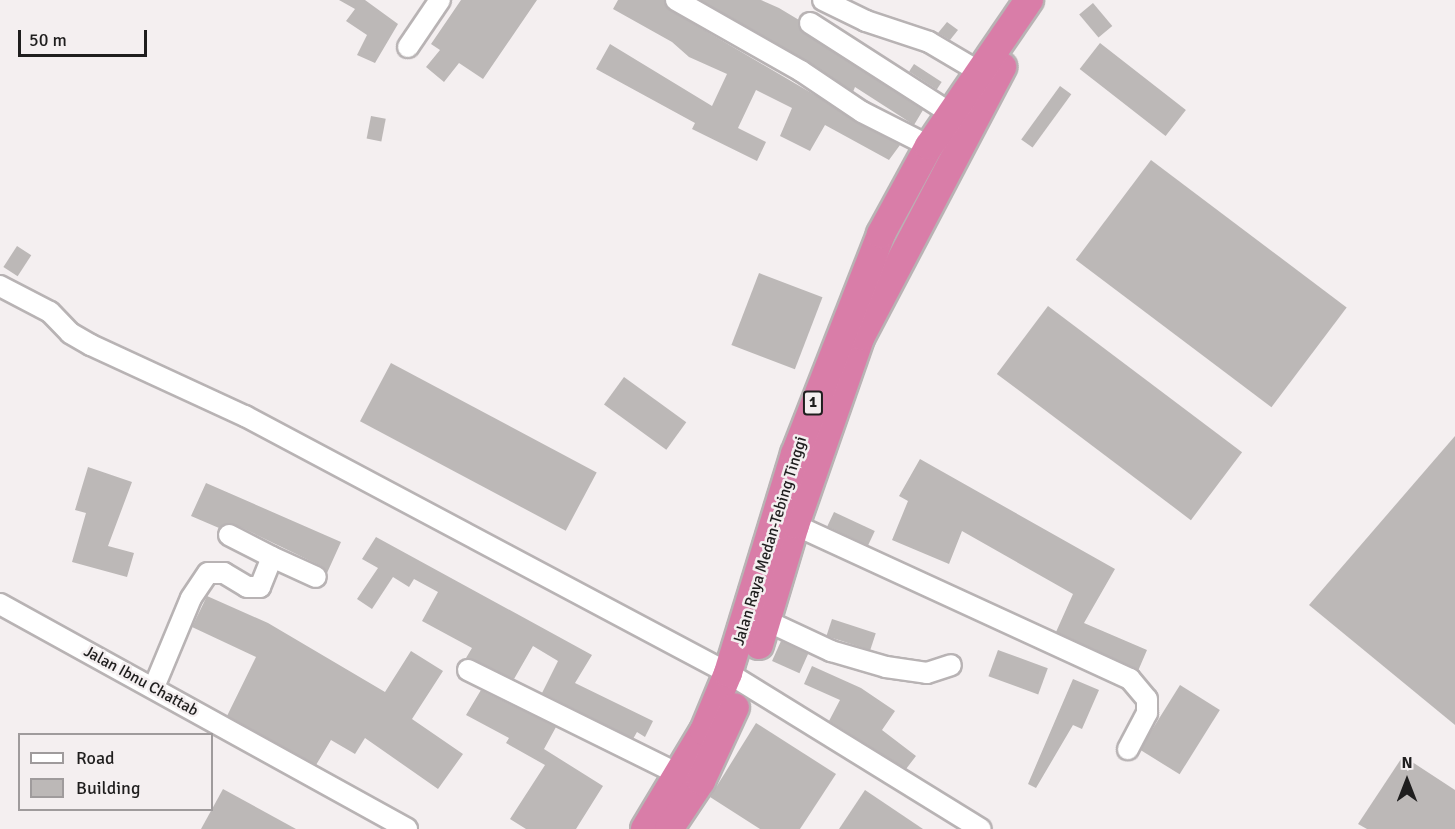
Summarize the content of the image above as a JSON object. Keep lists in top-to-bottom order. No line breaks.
{"streets":{"highway":["1","Jalan Raya Medan-Tebing Tinggi"],"street":["Jalan Ibnu Chattab"]},"legend":["Road","Building"],"scale_bar":"50 m","north":"top"}
